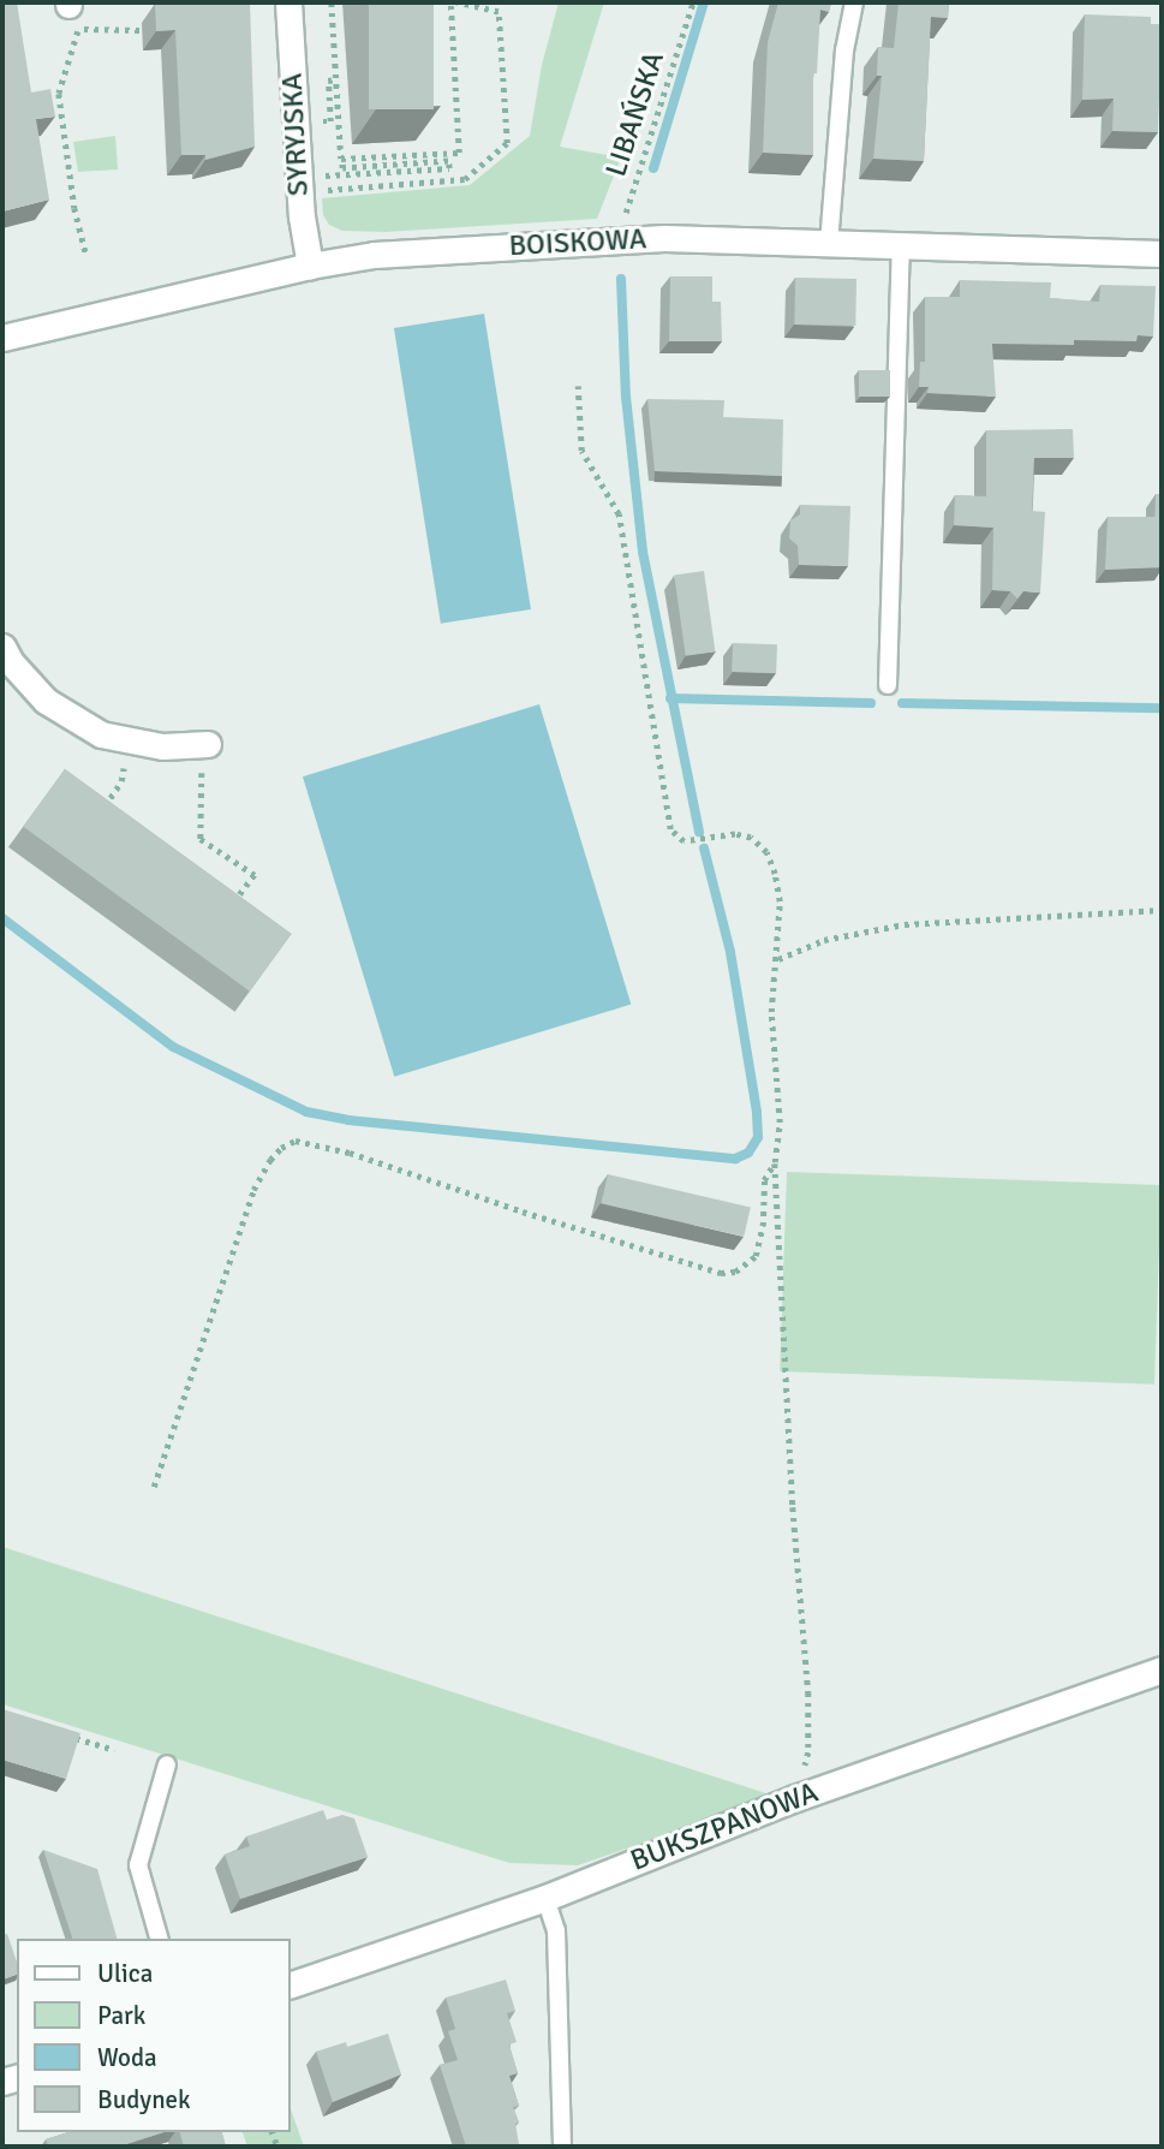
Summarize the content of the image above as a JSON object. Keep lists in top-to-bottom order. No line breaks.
{"streets":{"street":["SYRYJSKA","BOISKOWA","BUKSZPANOWA"],"path":["LIBAŃSKA"]},"crossings":[["LIBAŃSKA","BOISKOWA"],["SYRYJSKA","BOISKOWA"]],"legend":["Ulica","Park","Woda","Budynek"]}
